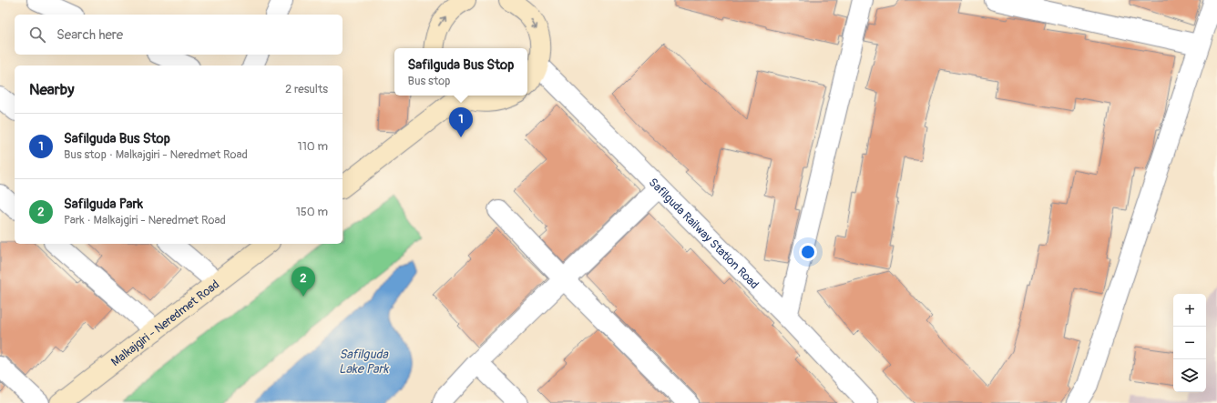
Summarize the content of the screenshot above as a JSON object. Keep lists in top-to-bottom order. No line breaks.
{"streets":{"main road":["Malkajgiri - Neredmet Road"],"street":["Safilguda Railway Station Road"]},"water":["Safilguda Lake Park"],"page":{"search":"Search here","popup":["Safilguda Bus Stop","Bus stop"],"heading":["Nearby","2 results"],"pins":["1","2"],"list":[{"mark":"1","name":"Safilguda Bus Stop","note":"Bus stop · Malkajgiri - Neredmet Road","value":"110 m"},{"mark":"2","name":"Safilguda Park","note":"Park · Malkajgiri - Neredmet Road","value":"150 m"}],"map_buttons":["+","−"]}}
